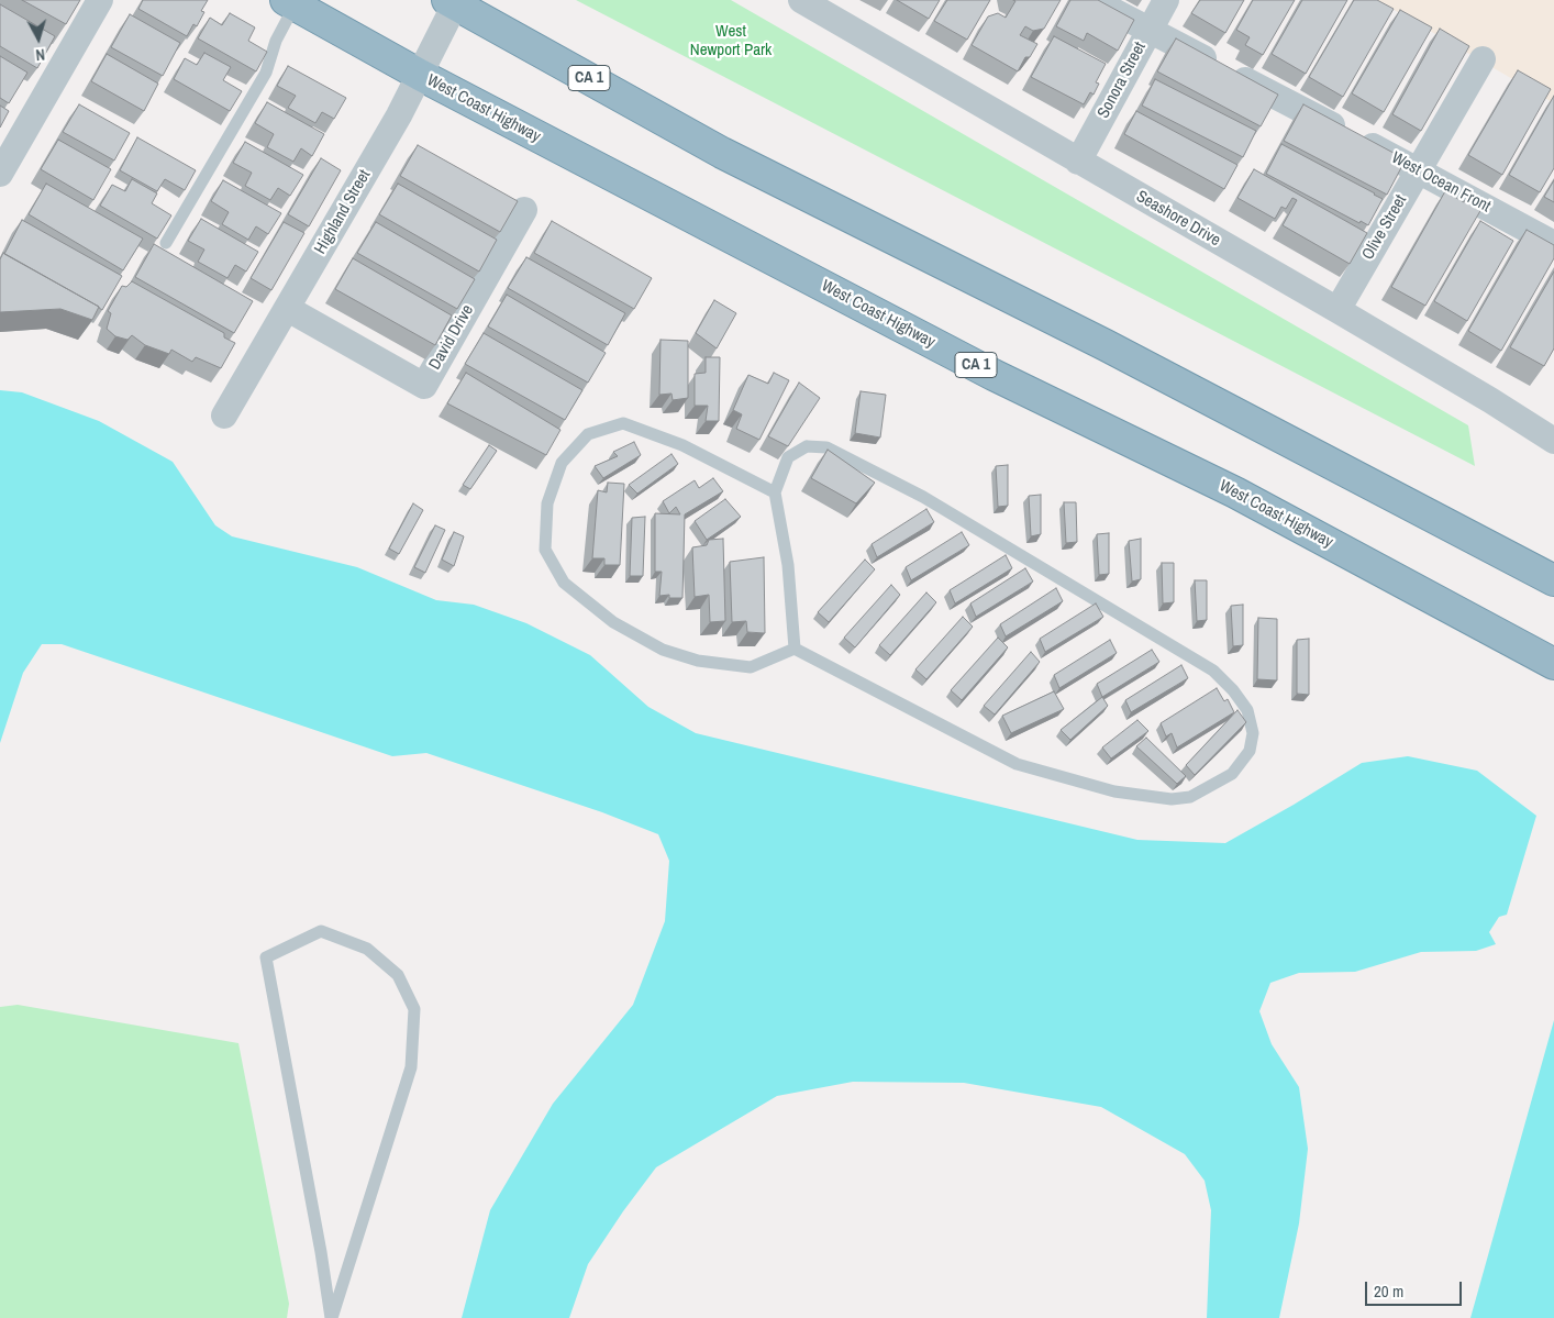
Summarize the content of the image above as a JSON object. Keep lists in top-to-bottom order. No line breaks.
{"streets":{"highway":["CA 1","West Coast Highway"],"street":["Sonora Street","West Ocean Front","Highland Street","Seashore Drive","Olive Street","David Drive"]},"crossings":[["CA 1","Highland Street"],["Sonora Street","West Ocean Front"],["Sonora Street","Seashore Drive"],["West Coast Highway","Highland Street"],["West Ocean Front","Olive Street"],["Highland Street","David Drive"],["Seashore Drive","Olive Street"]],"parks":["West Newport Park"],"scale_bar":"20 m","north":"bottom"}
